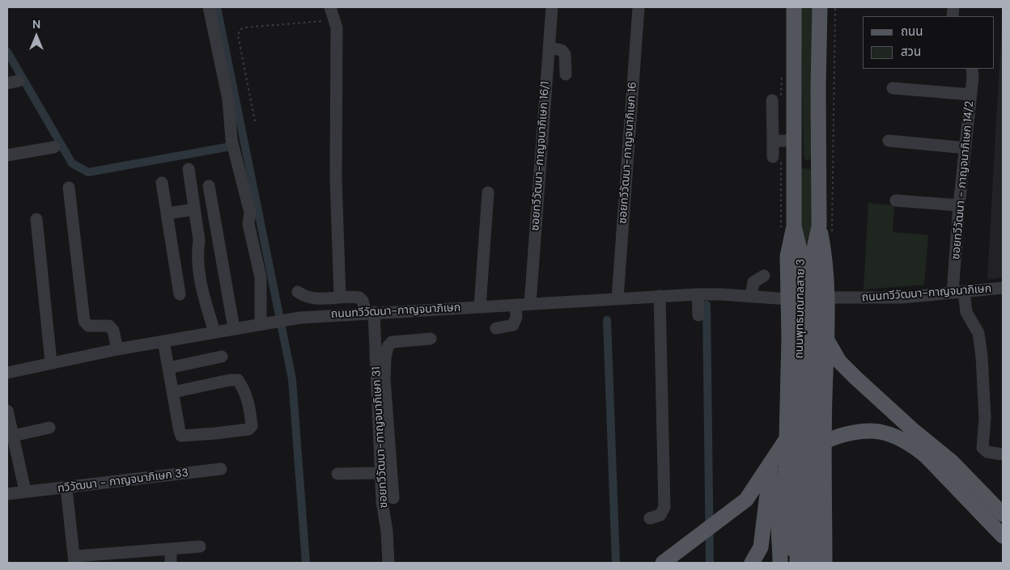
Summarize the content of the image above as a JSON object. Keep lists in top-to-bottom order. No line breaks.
{"streets":{"main road":["ถนนพุทธมณฑลสาย 3"],"street":["ซอยทวีวัฒนา-กาญจนาภิเษก 16","ซอยทวีวัฒนา-กาญจนาภิเษก 16/1","ซอยทวีวัฒนา - กาญจนาภิเษก 14/2","ถนนทวีวัฒนา-กาญจนาภิเษก","ซอยทวีวัฒนา-กาญจนาภิเษก 31","ทวีวัฒนา - กาญจนาภิเษก 33"]},"crossings":[["ซอยทวีวัฒนา-กาญจนาภิเษก 16","ถนนทวีวัฒนา-กาญจนาภิเษก"],["ซอยทวีวัฒนา-กาญจนาภิเษก 16/1","ถนนทวีวัฒนา-กาญจนาภิเษก"],["ซอยทวีวัฒนา - กาญจนาภิเษก 14/2","ถนนทวีวัฒนา-กาญจนาภิเษก"],["ถนนทวีวัฒนา-กาญจนาภิเษก","ซอยทวีวัฒนา-กาญจนาภิเษก 31"]],"legend":["ถนน","สวน"],"north":"top"}
